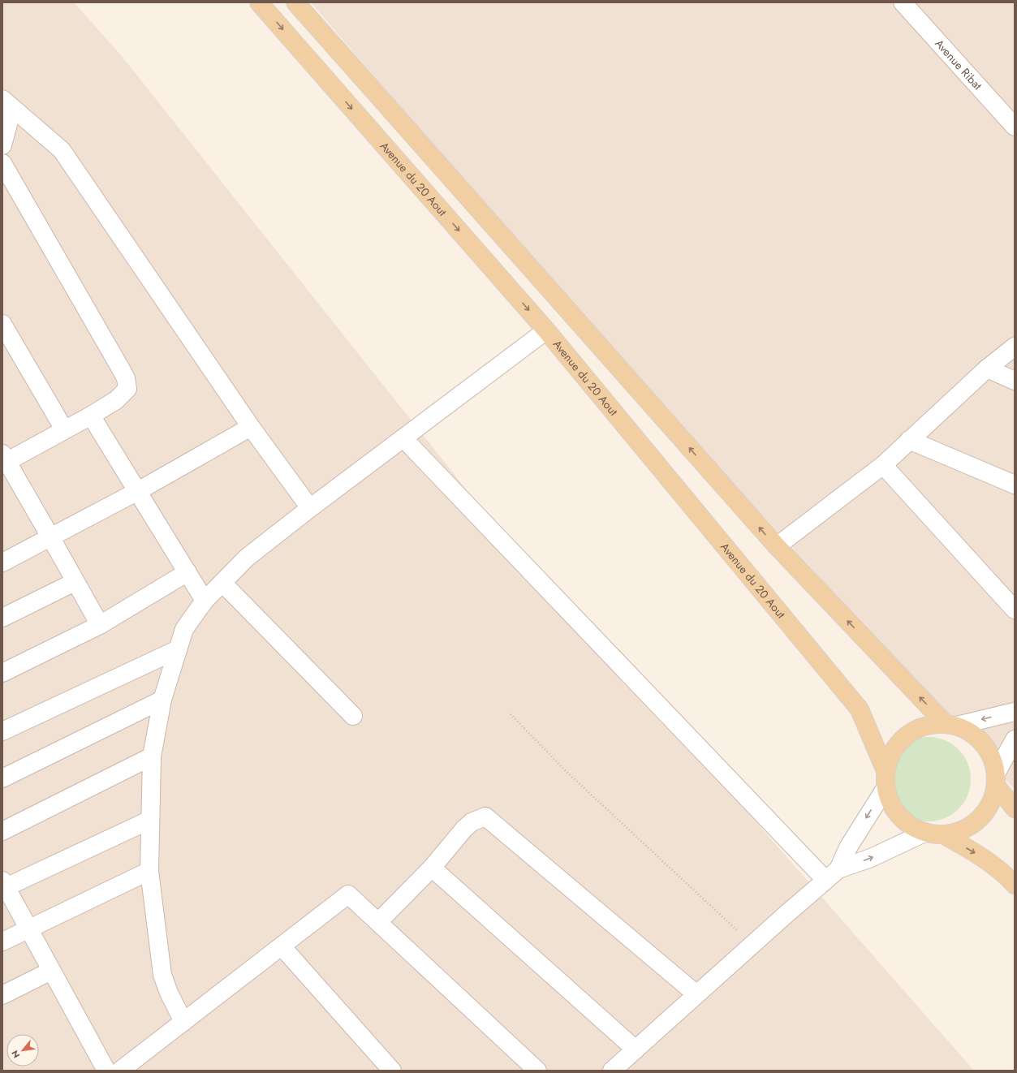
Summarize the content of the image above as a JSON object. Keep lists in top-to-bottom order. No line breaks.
{"streets":{"main road":["Avenue du 20 Aout"],"street":["Avenue Ribat"]},"north":"bottom left"}
